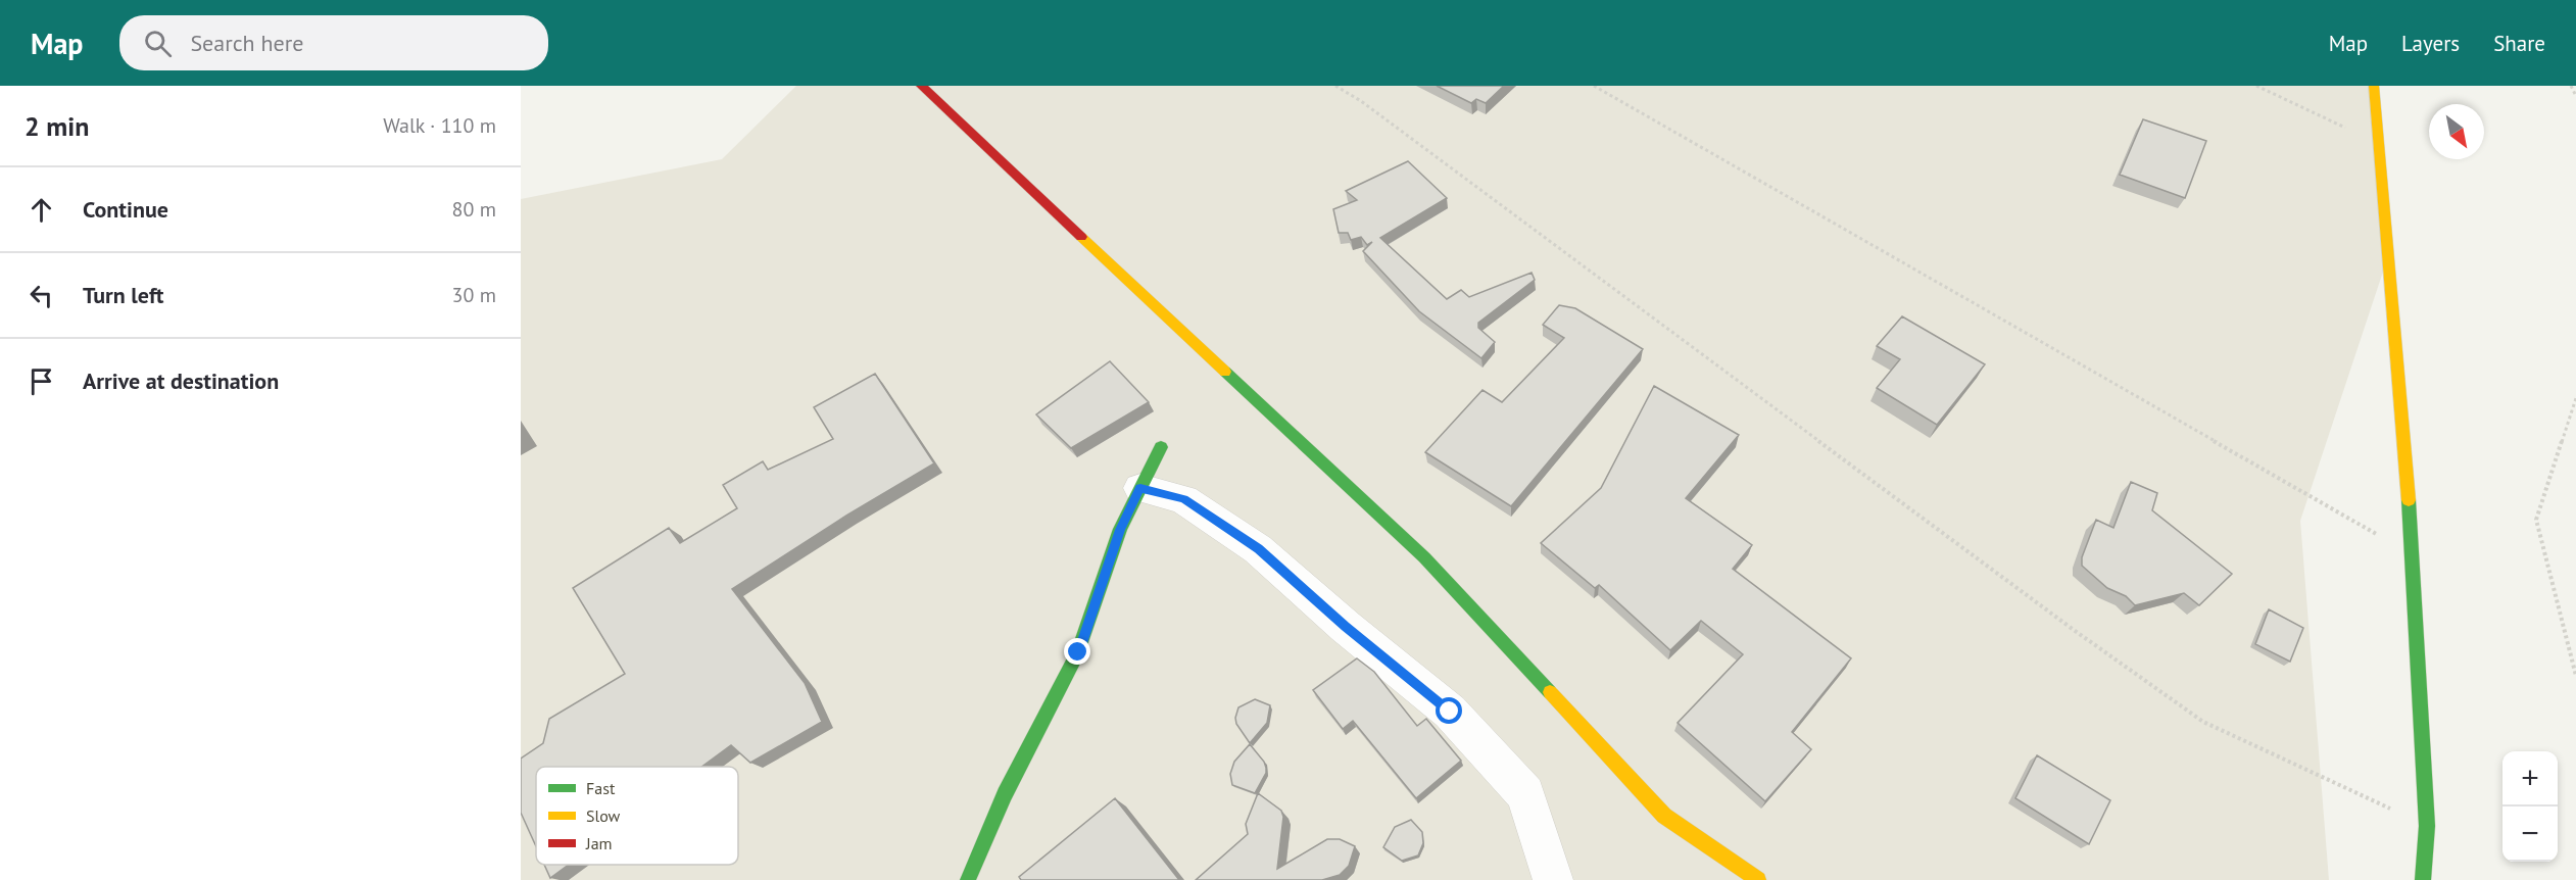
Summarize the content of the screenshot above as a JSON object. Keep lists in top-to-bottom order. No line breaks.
{"legend":["Fast","Slow","Jam"],"north":"bottom right","page":{"header":"Map","search":"Search here","nav":["Map","Layers","Share"],"heading":["2 min","Walk · 110 m"],"list":[["Continue","80 m"],["Turn left","30 m"],"Arrive at destination"],"map_buttons":["+","−"]}}
